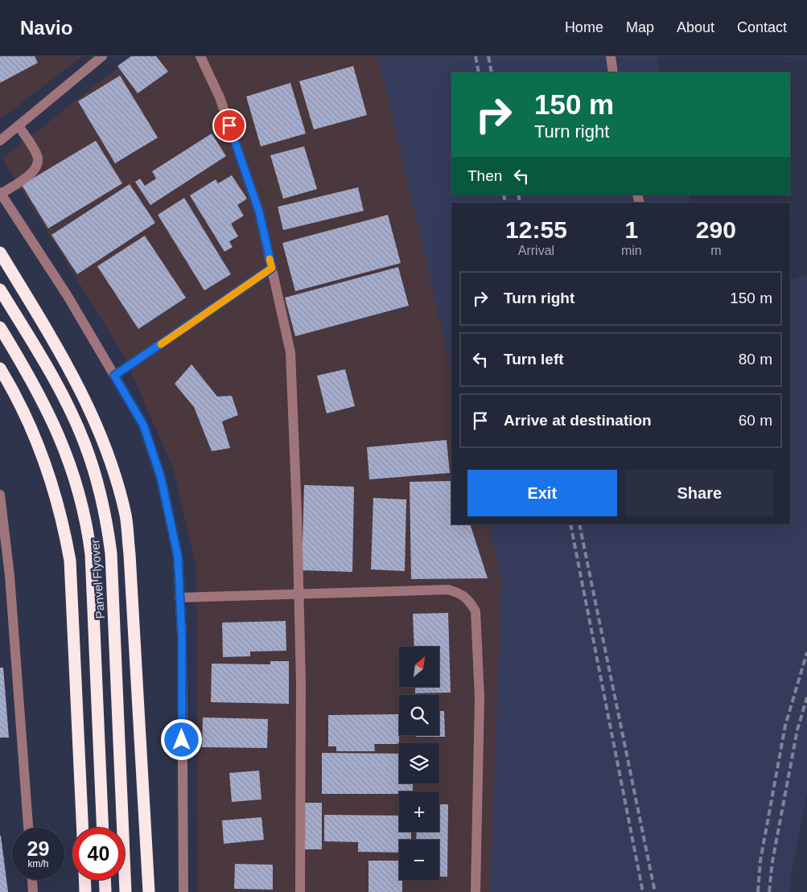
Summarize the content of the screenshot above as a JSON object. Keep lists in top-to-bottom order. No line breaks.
{"streets":{"highway":["Panvel Flyover"]},"north":"top right","page":{"header":"Navio","nav":["Home","Map","About","Contact"],"turn":["150 m","Turn right"],"then":"Then","eta":["12:55","Arrival","1","min","290","m"],"list":[{"name":"Turn right","value":"150 m"},{"name":"Turn left","value":"80 m"},{"name":"Arrive at destination","value":"60 m"}],"buttons":["Exit","Share"],"map_buttons":["+","−"],"speed":"29 km/h","limit":"40"}}
